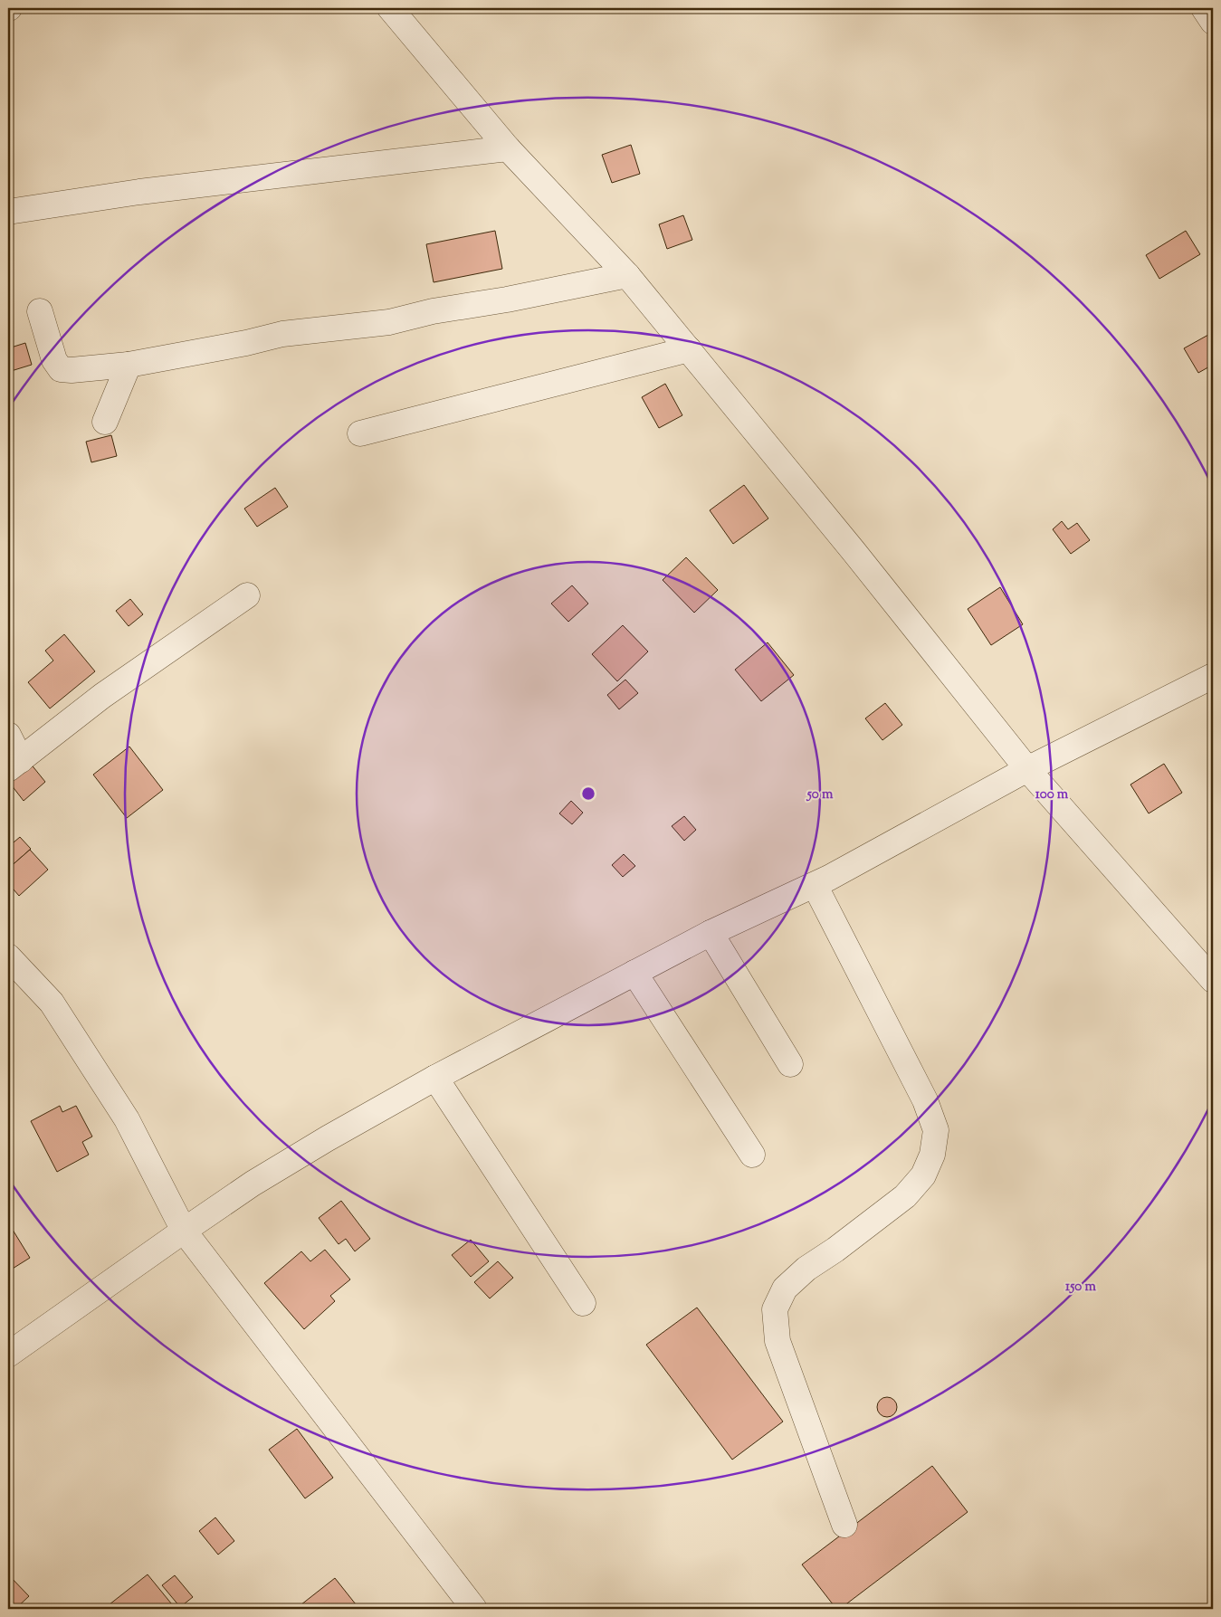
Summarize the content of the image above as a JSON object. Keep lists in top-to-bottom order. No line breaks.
{"rings":["50 m","100 m","150 m"]}
